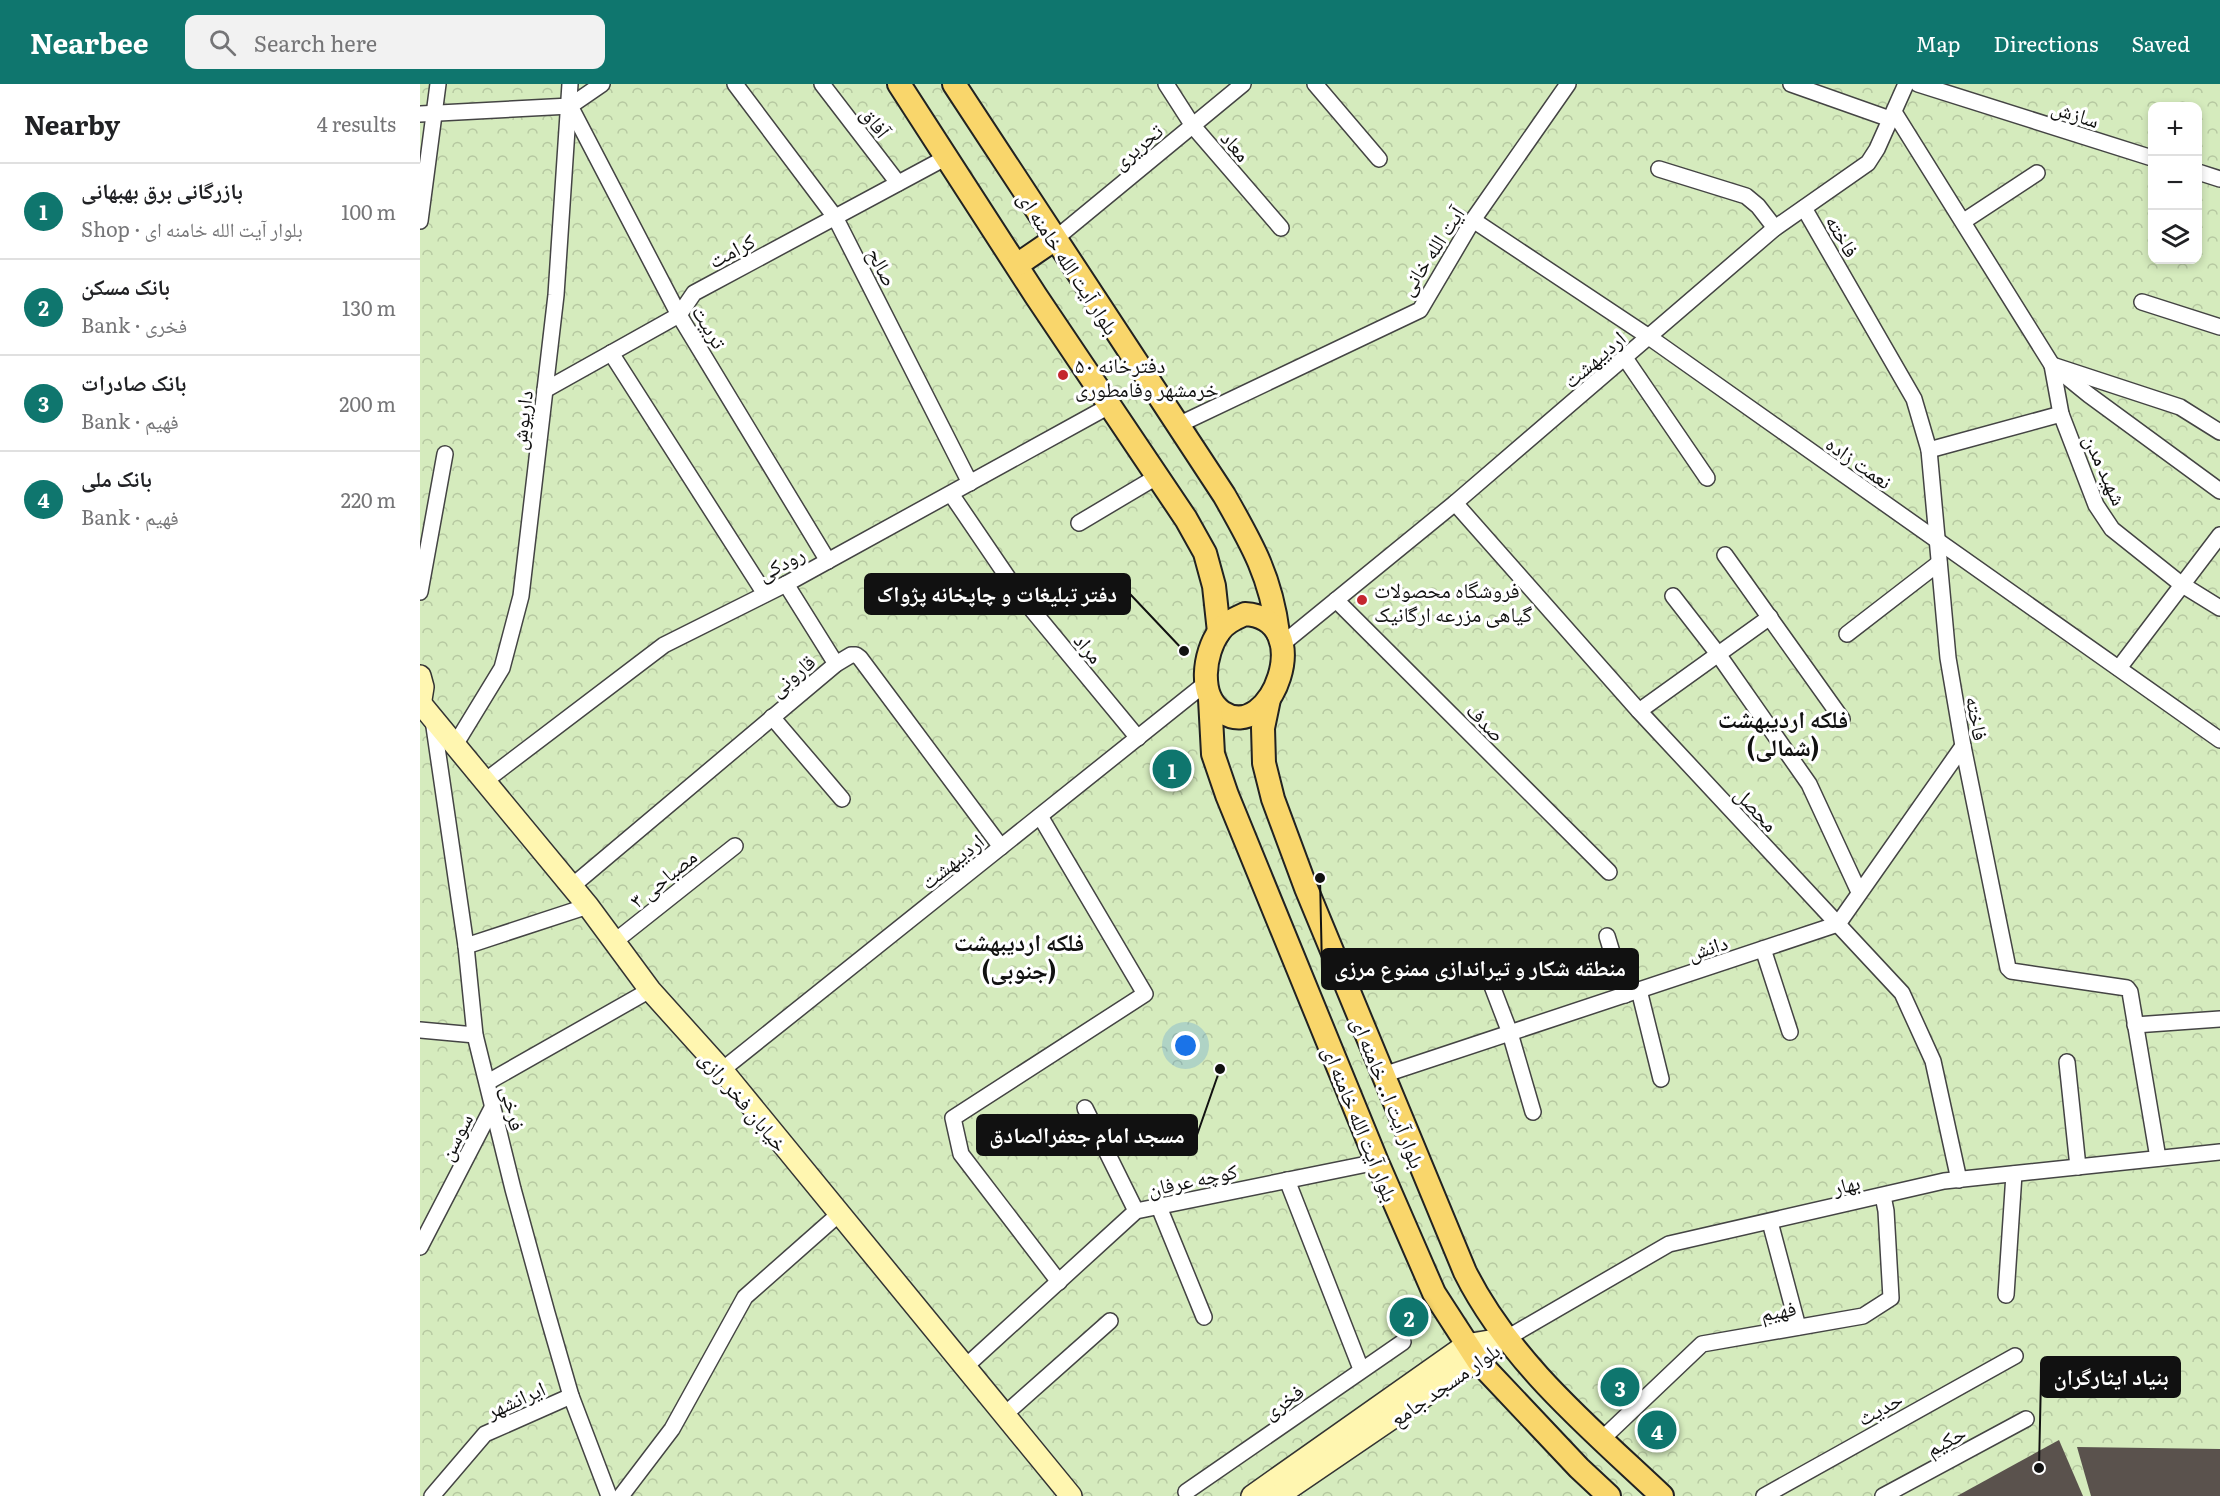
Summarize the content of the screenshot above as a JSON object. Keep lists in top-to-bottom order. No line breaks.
{"streets":{"main road":["بلوار آیت الله خامنه ای","بلوار آیت ا.. خامنه ای","خیابان فخر رازی","بلوار مسجد جامع"],"street":["سازش","آفاق","تحریری","معاد","فاخته","کرامت","آیت الله خانی","صالح","تربیت","اردیبهشت","داریوش","نعمت زاده","شهید مدن","رودکی","مراد","قارونی","صدف","محصل","مصباحی ۳","دانش","فرخی","سوسن","کوچه عرفان","بهار","فهیم","ایرانشهر","فخری","حدیث","حکیم"]},"crossings":[["آفاق","کرامت"],["تحریری","معاد"],["تحریری","بلوار آیت الله خامنه ای"],["فاخته","اردیبهشت"],["فاخته","نعمت زاده"],["فاخته","بهار"],["کرامت","صالح"],["کرامت","تربیت"],["کرامت","داریوش"],["آیت الله خانی","بلوار آیت الله خامنه ای"],["آیت الله خانی","نعمت زاده"],["بلوار آیت الله خامنه ای","اردیبهشت"],["بلوار آیت الله خامنه ای","بلوار آیت ا.. خامنه ای"],["بلوار آیت الله خامنه ای","کوچه عرفان"],["بلوار آیت الله خامنه ای","بلوار مسجد جامع"],["صالح","رودکی"],["تربیت","داریوش"],["تربیت","رودکی"],["اردیبهشت","نعمت زاده"],["اردیبهشت","شهید مدن"],["اردیبهشت","مراد"],["اردیبهشت","قارونی"],["اردیبهشت","صدف"],["اردیبهشت","محصل"],["اردیبهشت","بلوار آیت ا.. خامنه ای"],["اردیبهشت","خیابان فخر رازی"],["داریوش","خیابان فخر رازی"],["رودکی","مراد"],["رودکی","خیابان فخر رازی"],["قارونی","خیابان فخر رازی"],["محصل","دانش"],["محصل","بهار"],["مصباحی ۳","خیابان فخر رازی"],["دانش","بلوار آیت ا.. خامنه ای"],["بلوار آیت ا.. خامنه ای","بهار"],["بلوار آیت ا.. خامنه ای","بلوار مسجد جامع"],["خیابان فخر رازی","فرخی"],["خیابان فخر رازی","کوچه عرفان"],["فرخی","سوسن"],["فرخی","ایرانشهر"],["بهار","فهیم"],["بهار","بلوار مسجد جامع"]],"districts":["فلکه اردیبهشت (شمالی)","فلکه اردیبهشت (جنوبی)"],"places":["دفترخانه ۵۰ خرمشهر وفامطوری","فروشگاه محصولات گیاهی مزرعه ارگانیک","دفتر تبلیغات و چاپخانه پژواک","منطقه شکار و تیراندازی ممنوع مرزی","مسجد امام جعفرالصادق","بنیاد ایثارگران"],"page":{"header":"Nearbee","search":"Search here","nav":["Map","Directions","Saved"],"heading":["Nearby","4 results"],"map_buttons":["+","−"],"list":[{"mark":"1","name":"بازرگانی برق بهبهانی","note":"Shop · بلوار آیت الله خامنه ای","value":"100 m"},{"mark":"2","name":"بانک مسکن","note":"Bank · فخری","value":"130 m"},{"mark":"3","name":"بانک صادرات","note":"Bank · فهیم","value":"200 m"},{"mark":"4","name":"بانک ملی","note":"Bank · فهیم","value":"220 m"}],"pins":["1","2","3","4"]}}
